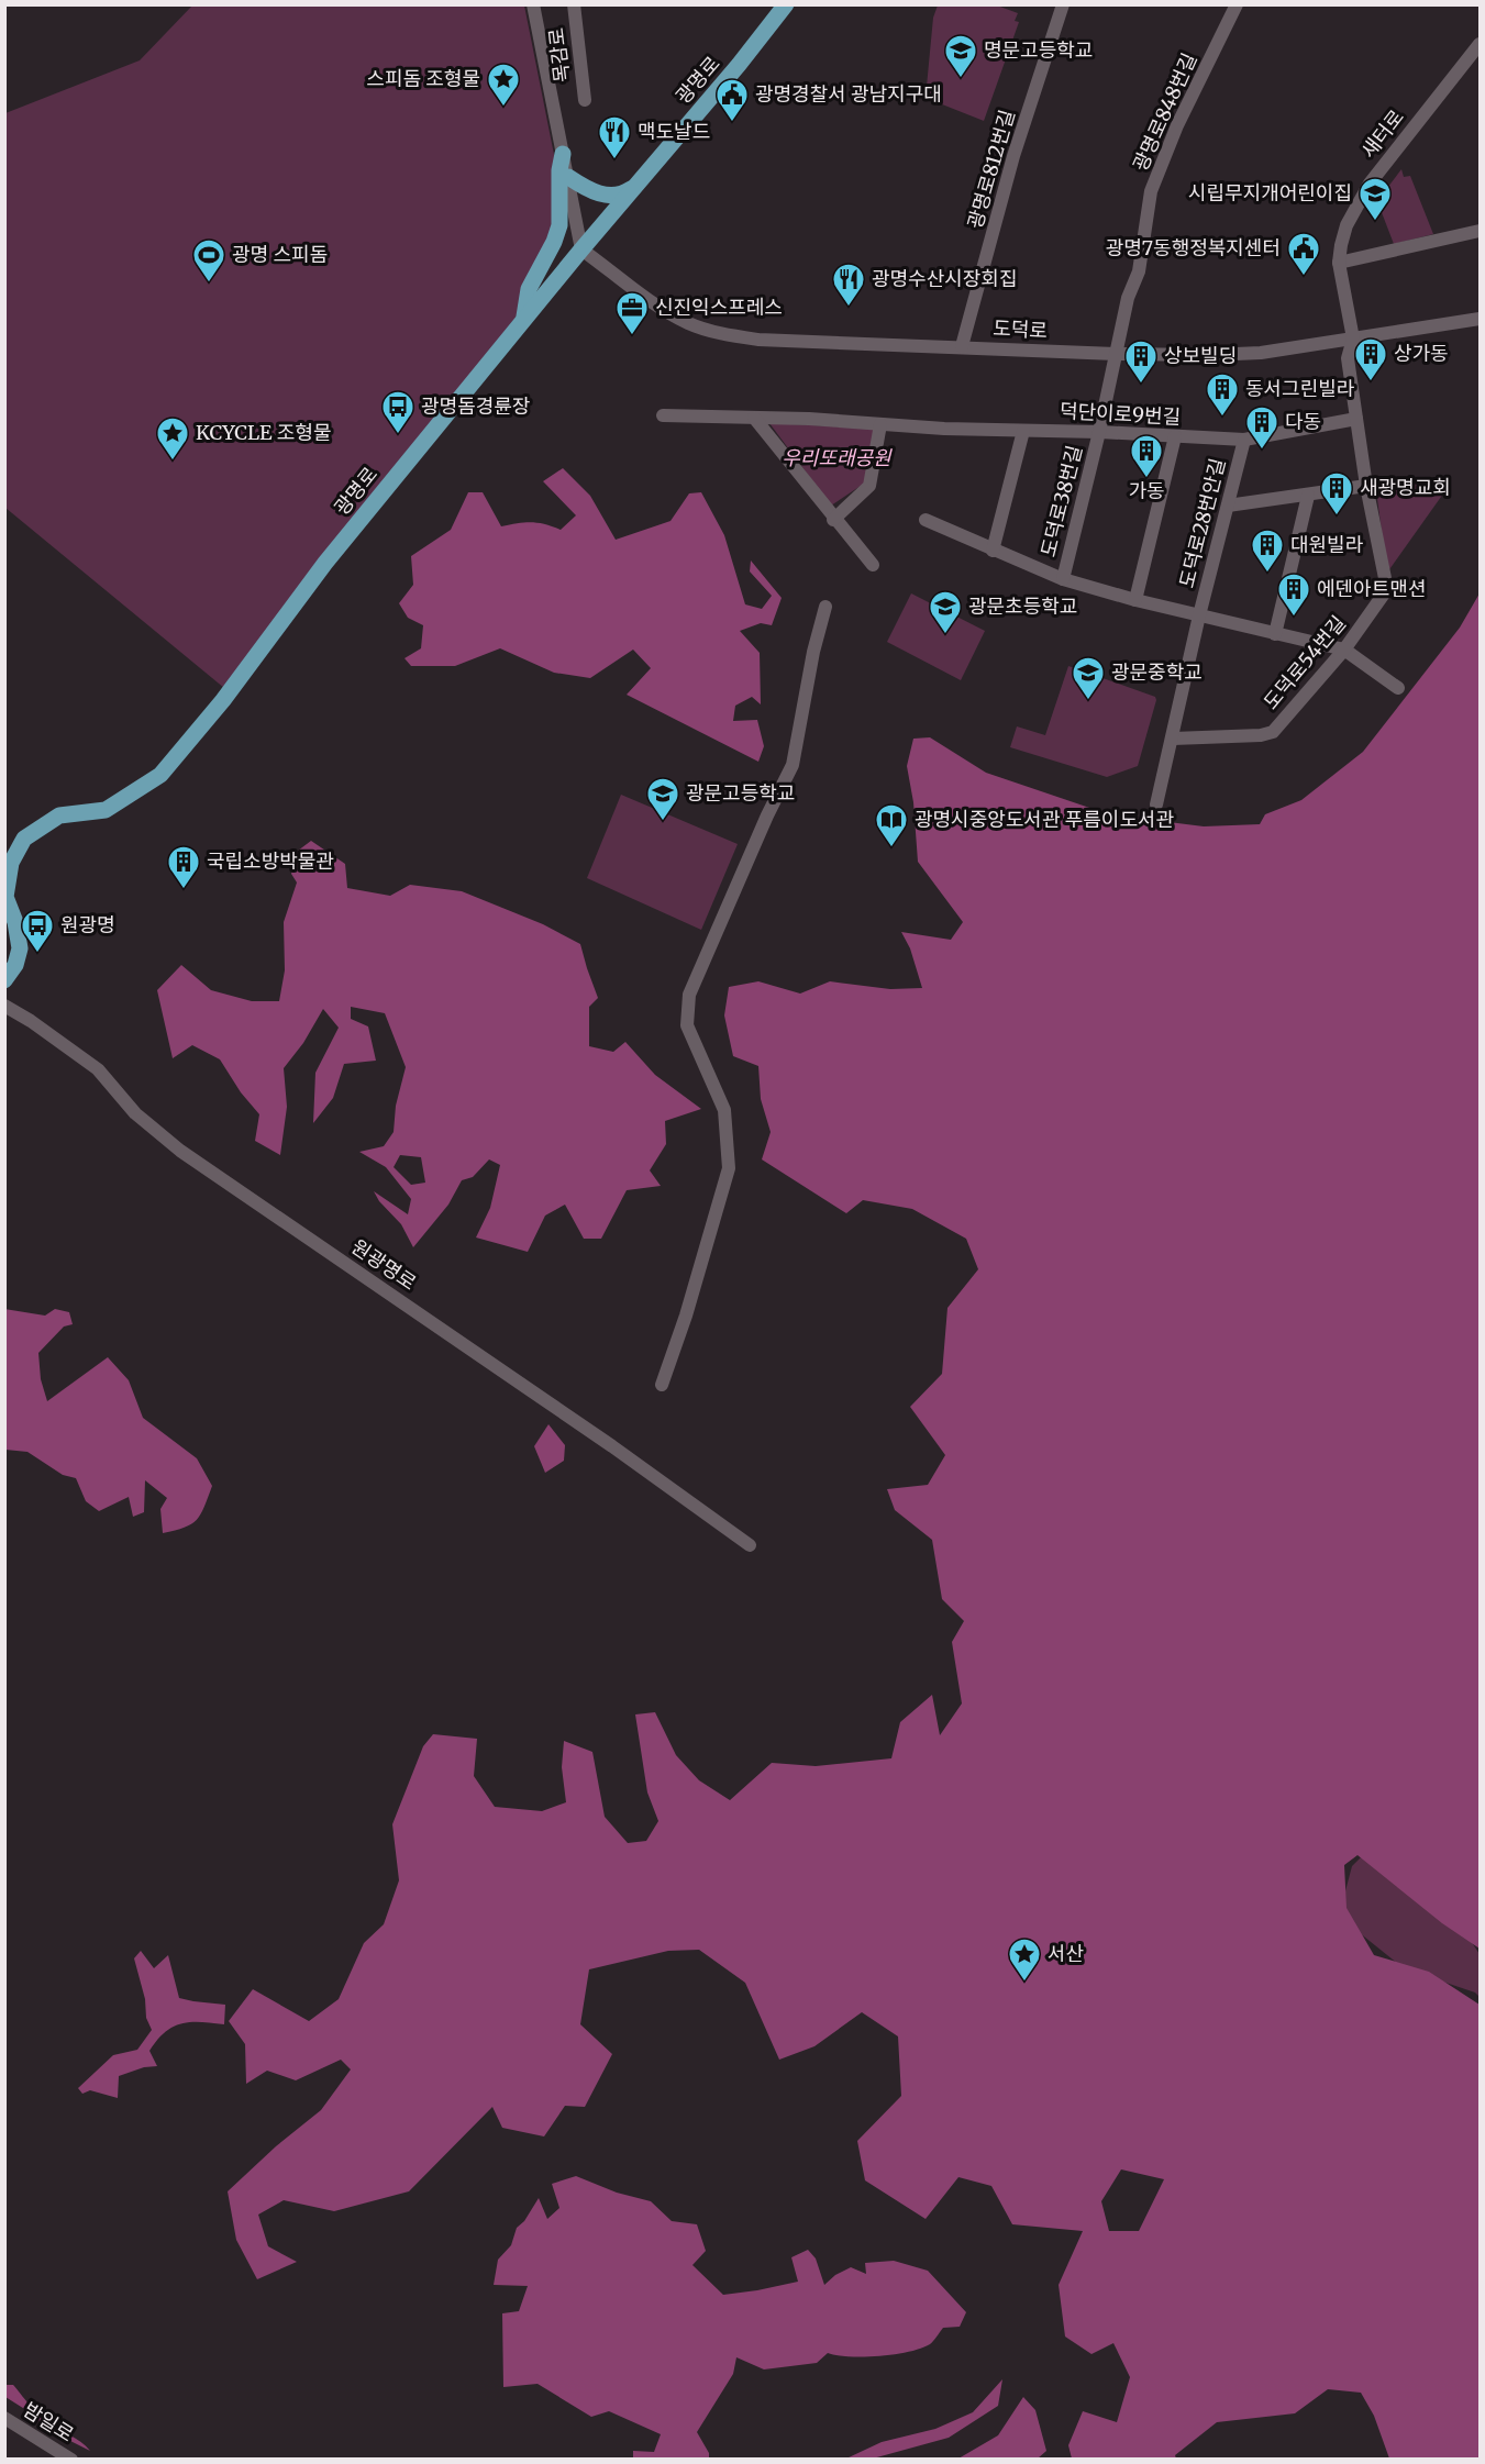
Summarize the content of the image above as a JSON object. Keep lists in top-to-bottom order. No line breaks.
{"streets":{"main road":["광명로"],"street":["목감로","광명로848번길","새터로","광명로812번길","도덕로","덕단이로9번길","도덕로38번길","도덕로28번안길","도덕로54번길","원광명로","밤일로"]},"crossings":[["광명로","도덕로"],["광명로848번길","도덕로"],["광명로848번길","도덕로38번길"],["새터로","도덕로"],["새터로","도덕로54번길"],["광명로812번길","도덕로"],["도덕로","도덕로38번길"],["도덕로","도덕로54번길"],["덕단이로9번길","도덕로38번길"],["덕단이로9번길","도덕로28번안길"],["덕단이로9번길","도덕로54번길"],["도덕로38번길","도덕로28번안길"],["도덕로28번안길","도덕로54번길"]],"parks":["우리또래공원"],"places":{"school or university":["명문고등학교","시립무지개어린이집","광문초등학교","광문중학교","광문고등학교"],"place":["스피돔 조형물","KCYCLE 조형물","서산"],"public building":["광명경찰서 광남지구대","광명7동행정복지센터"],"restaurant":["맥도날드","광명수산시장회집"],"sports":["광명 스피돔"],"office":["신진익스프레스"],"building":["상가동","상보빌딩","동서그린빌라","다동","가동","새광명교회","대원빌라","에덴아트맨션","국립소방박물관"],"bus stop":["광명돔경륜장","원광명"],"library":["광명시중앙도서관 푸름이도서관"]}}
